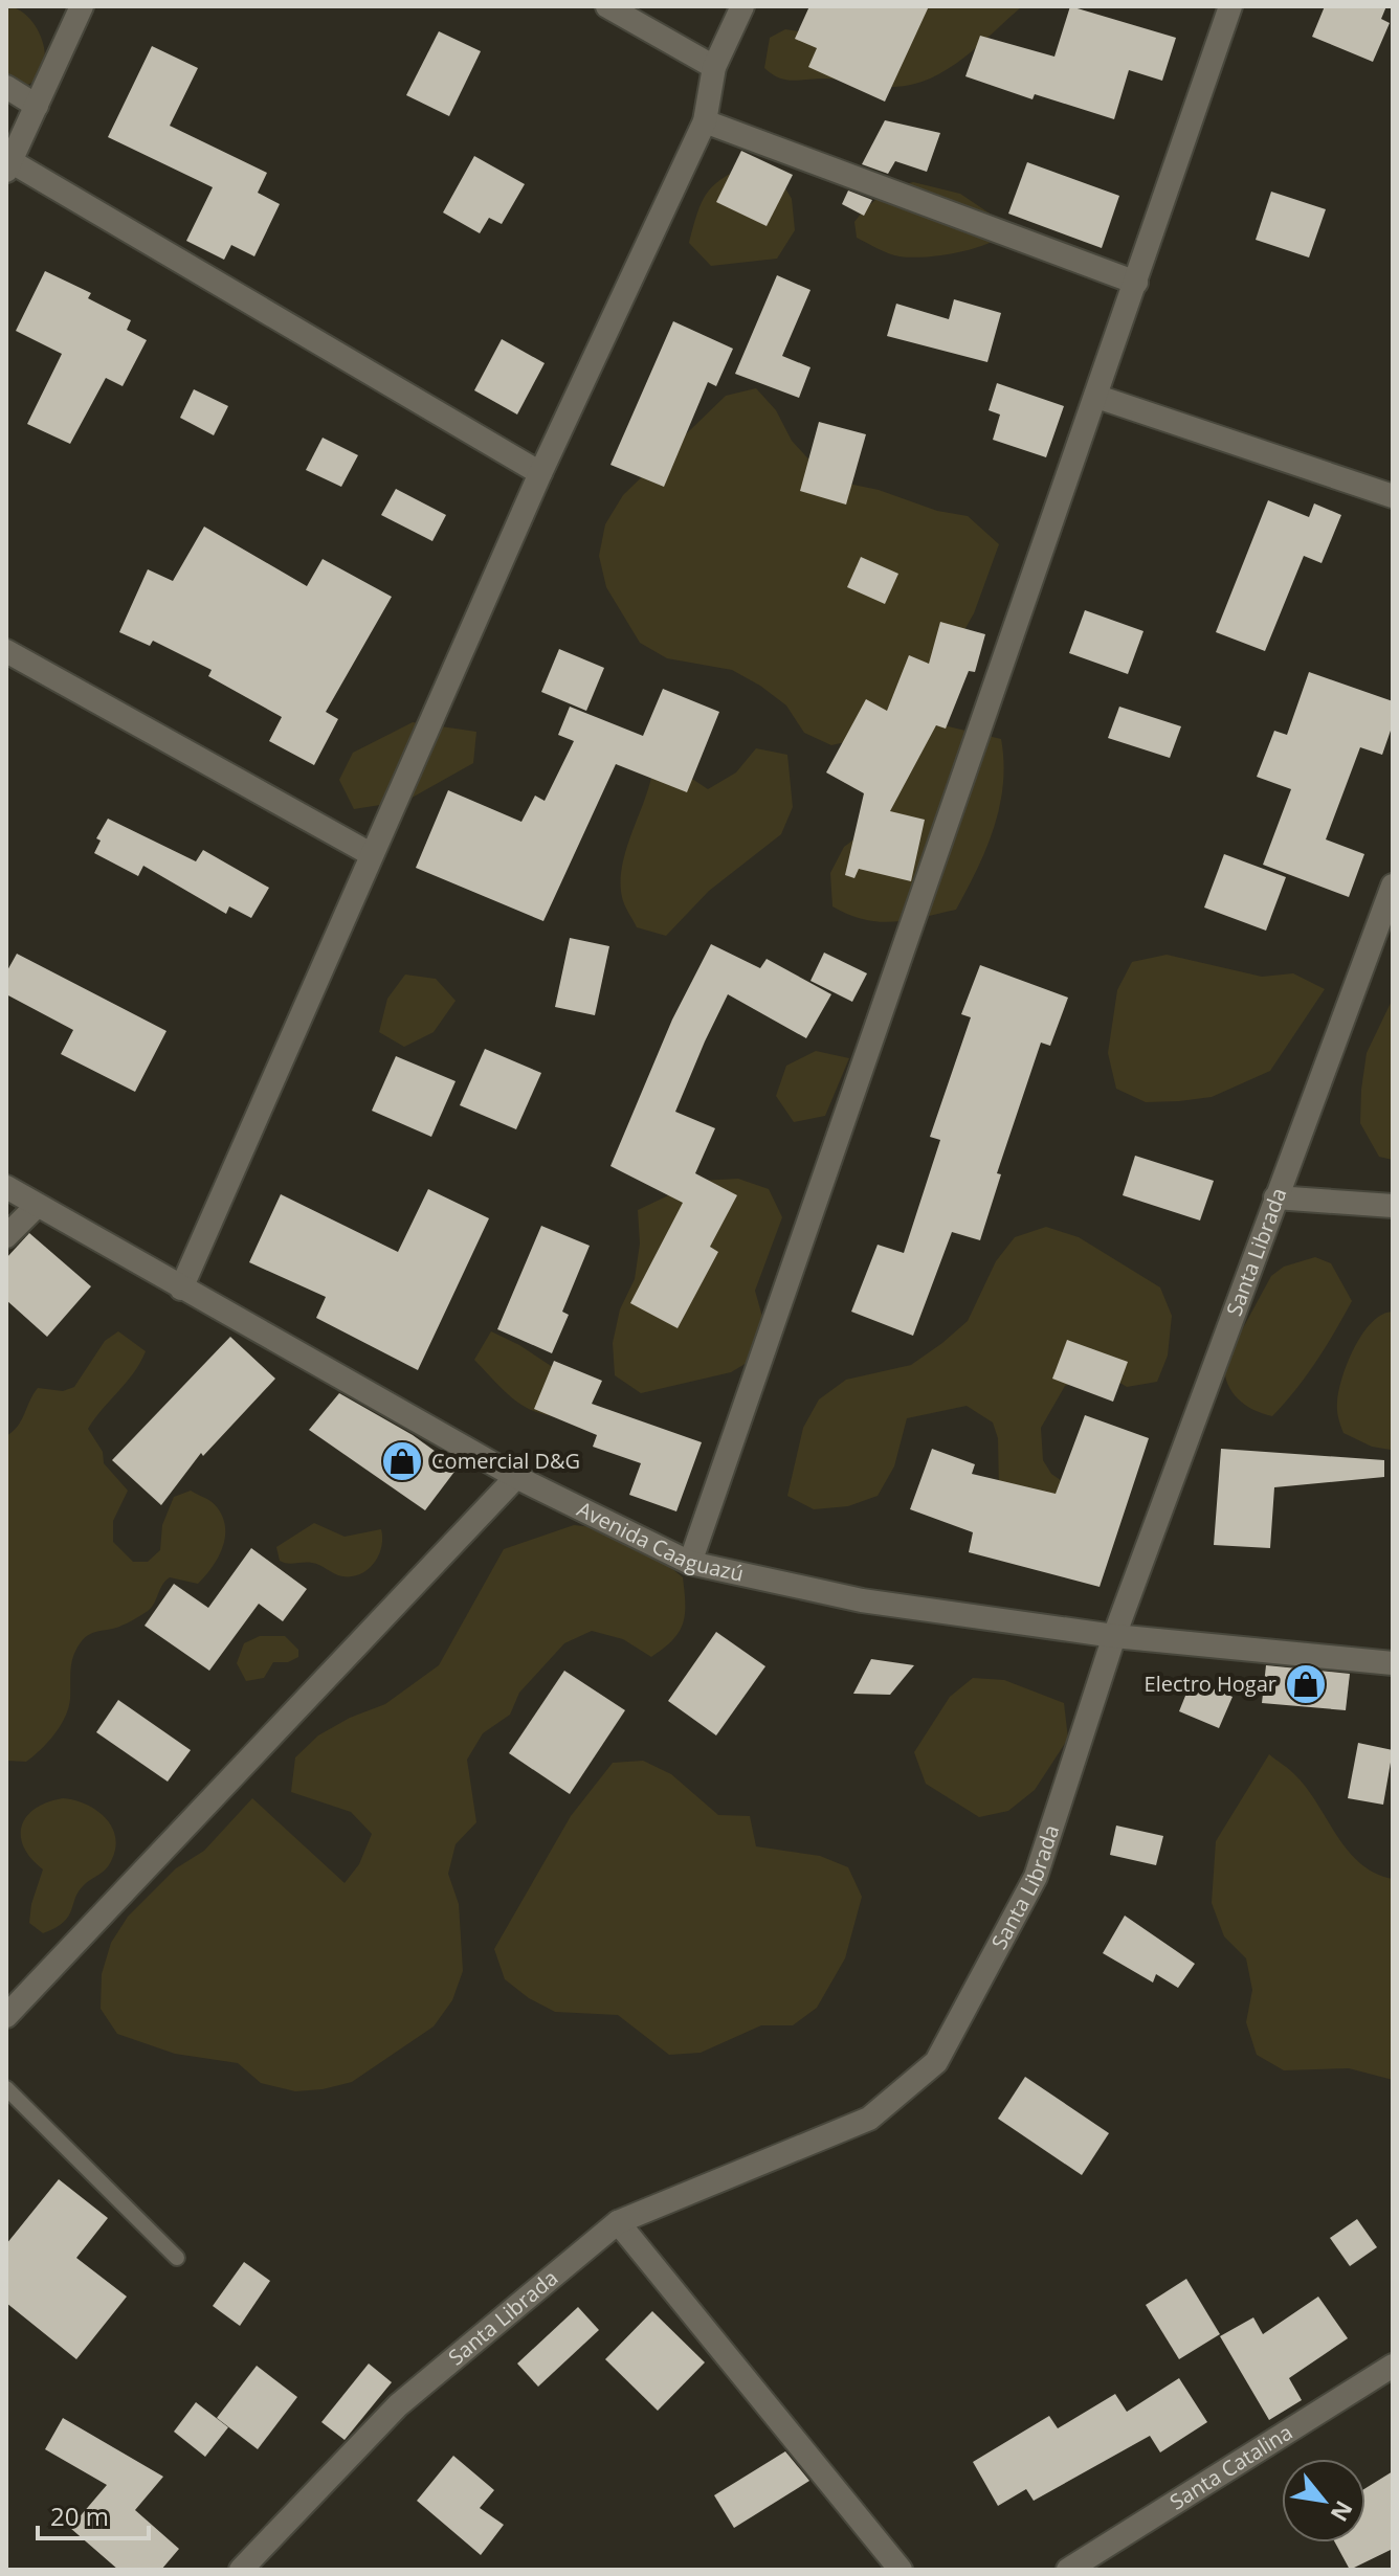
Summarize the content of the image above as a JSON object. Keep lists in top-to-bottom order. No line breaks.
{"streets":{"street":["Santa Librada","Avenida Caaguazú","Santa Catalina"]},"crossings":[["Santa Librada","Avenida Caaguazú"]],"places":{"shop":["Comercial D&G","Electro Hogar"]},"scale_bar":"20 m","north":"bottom right"}
